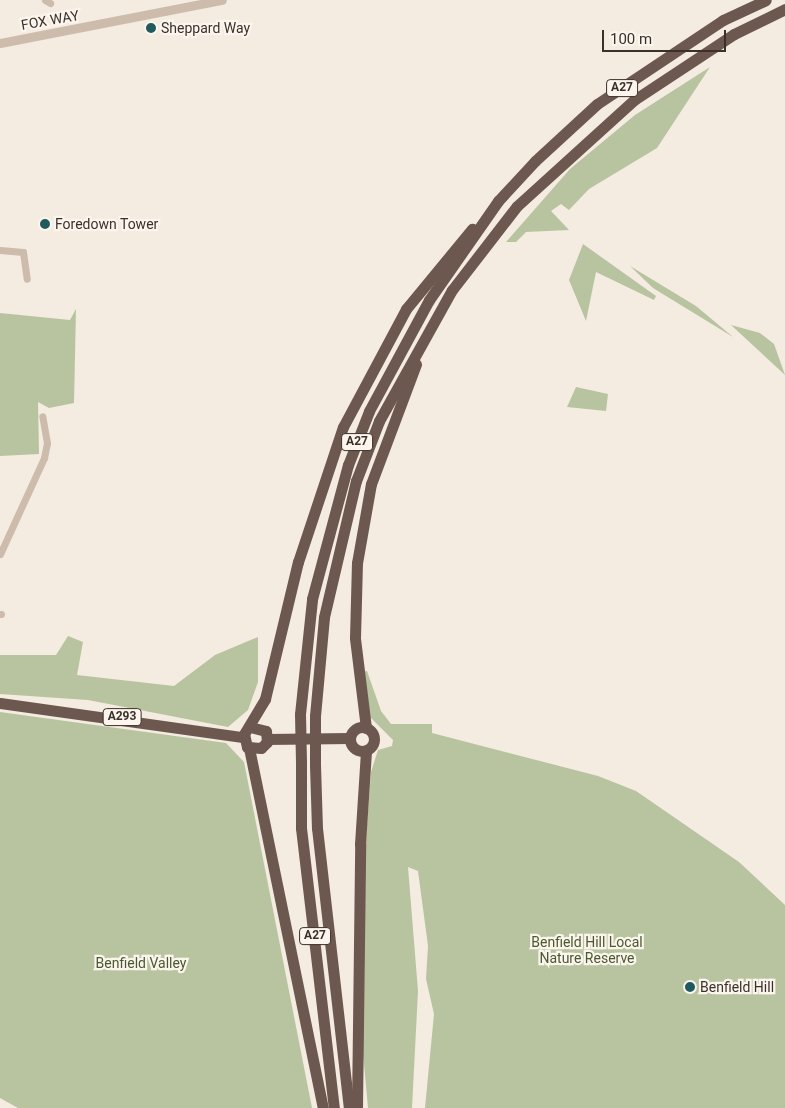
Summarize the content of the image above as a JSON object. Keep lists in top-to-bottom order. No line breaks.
{"streets":{"highway":["A27","A293"],"street":["FOX WAY"]},"crossings":[["A27","A293"]],"parks":["Benfield Hill Local Nature Reserve","Benfield Valley"],"places":["Sheppard Way","Foredown Tower","Benfield Hill"],"scale_bar":"100 m"}
